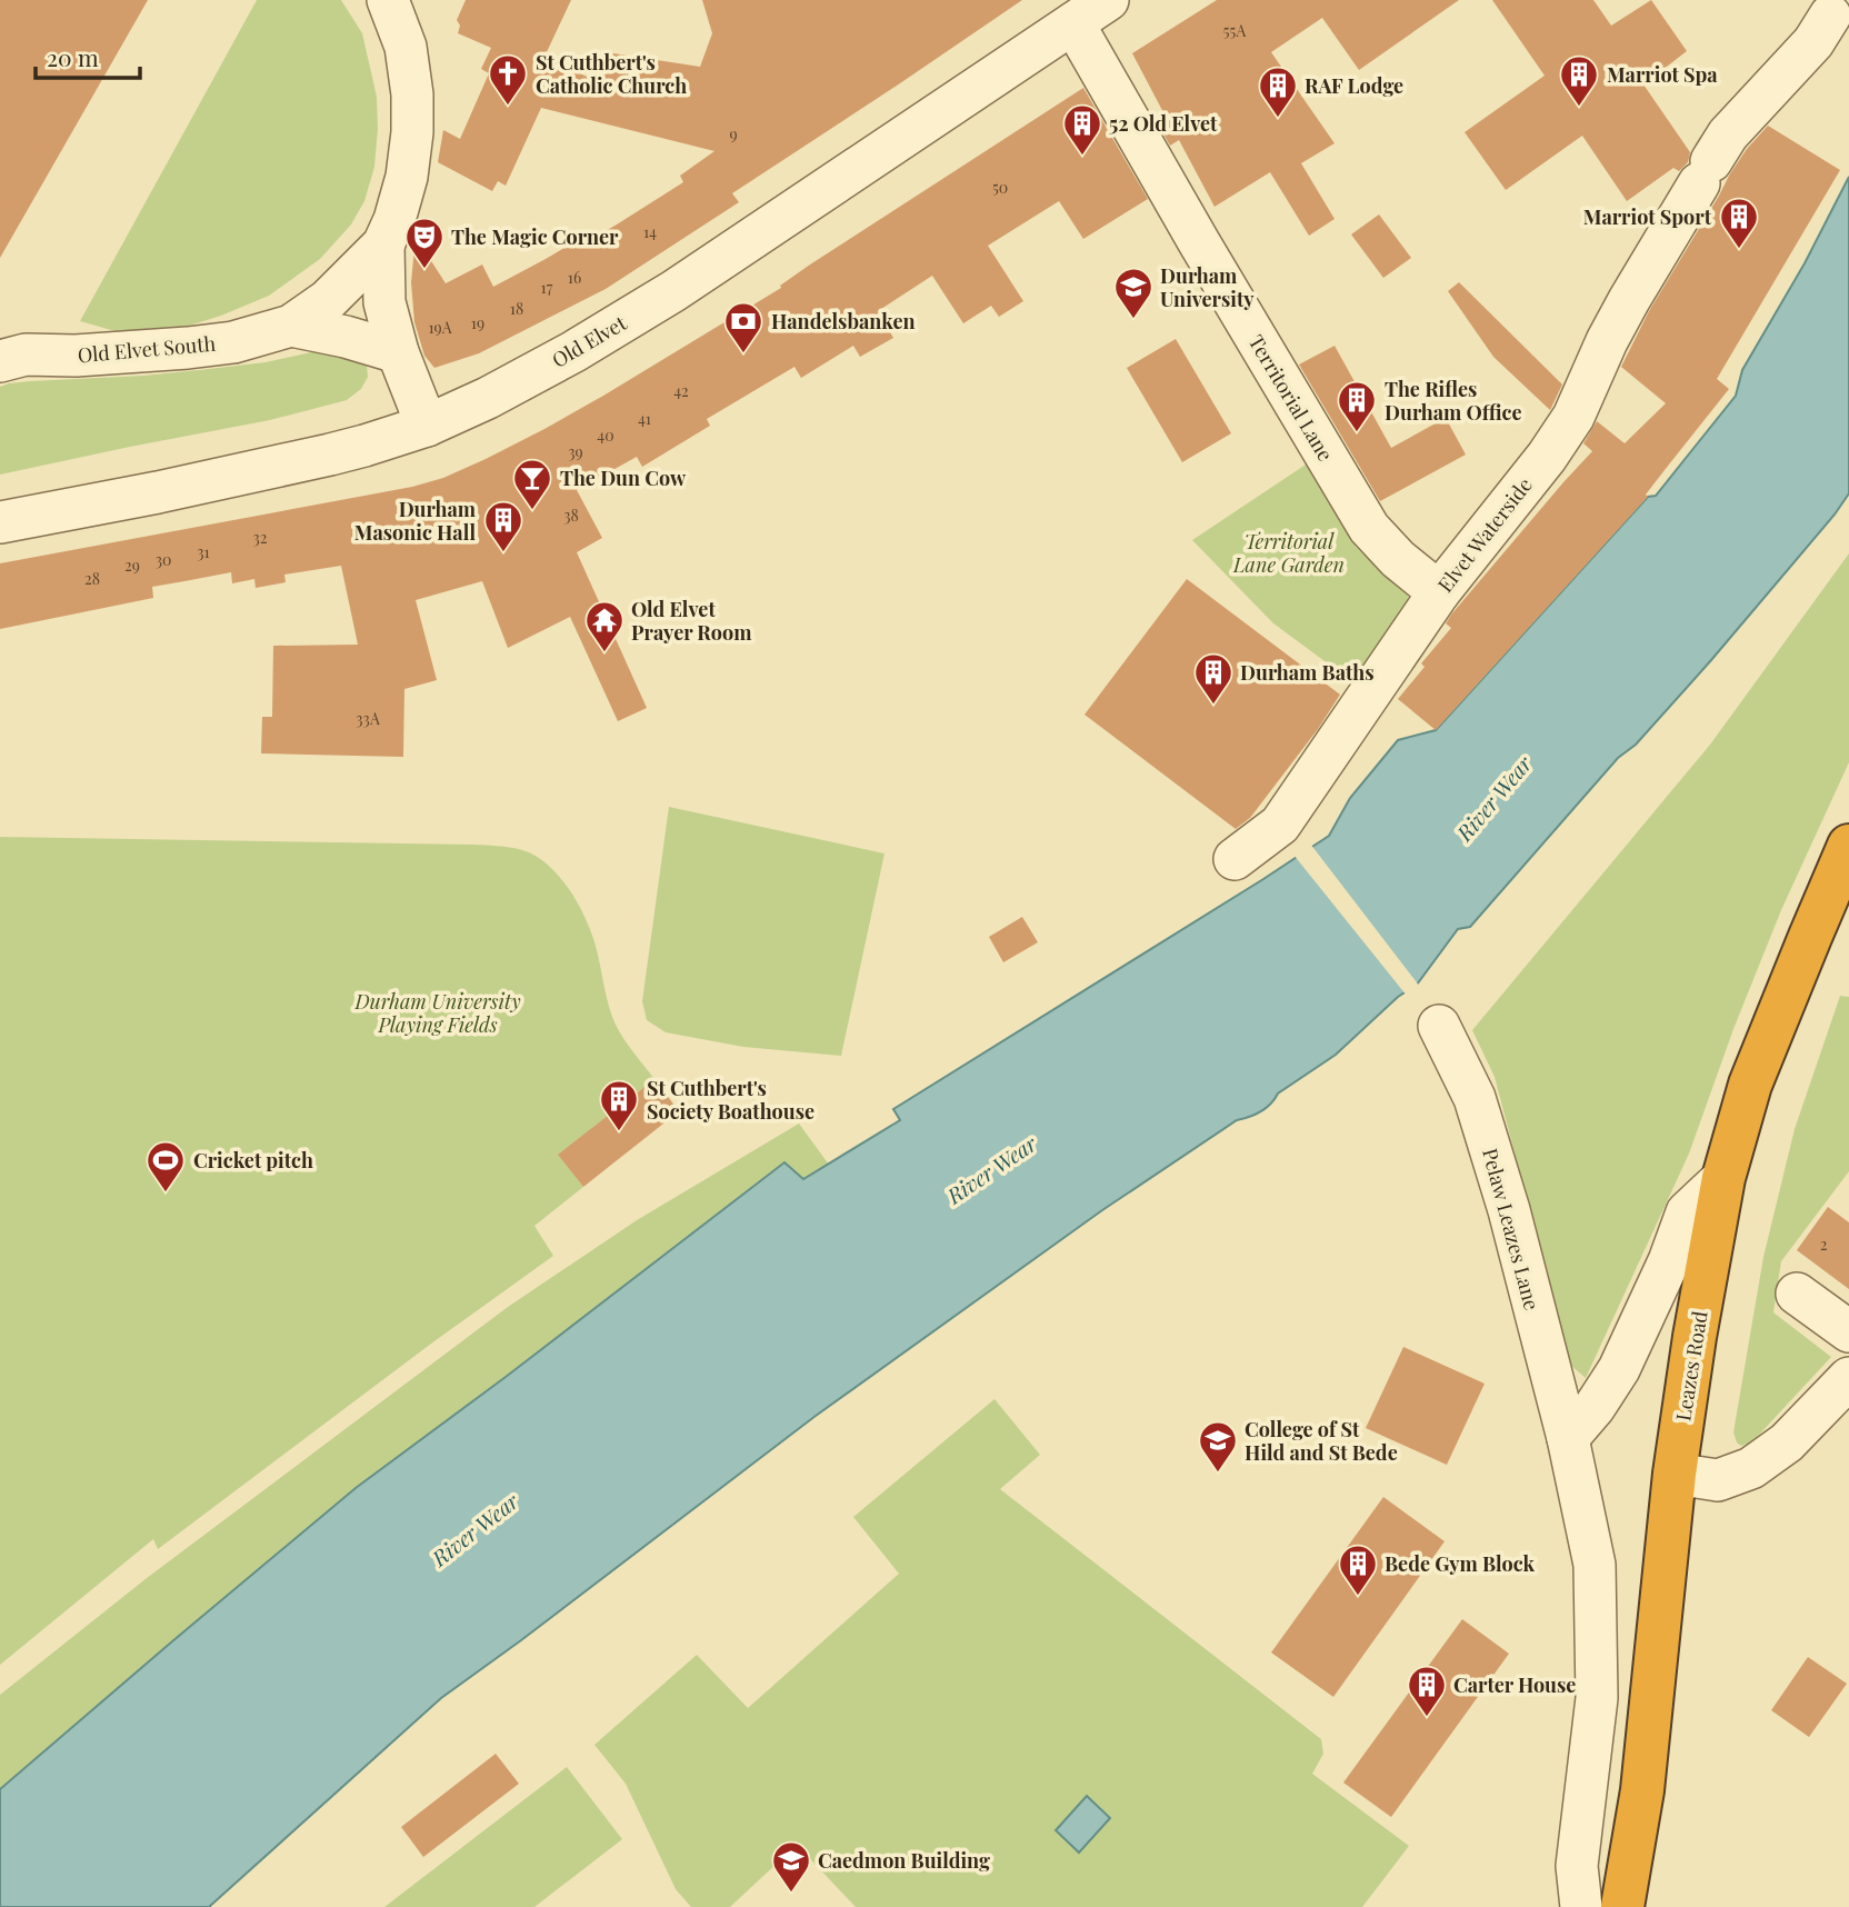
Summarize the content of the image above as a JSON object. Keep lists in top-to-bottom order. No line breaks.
{"streets":{"highway":["Leazes Road"],"street":["Old Elvet","Old Elvet South","Territorial Lane","Elvet Waterside","Pelaw Leazes Lane"]},"crossings":[["Old Elvet","Old Elvet South"],["Old Elvet","Territorial Lane"],["Territorial Lane","Elvet Waterside"]],"water":["River Wear"],"parks":["Territorial Lane Garden","Durham University Playing Fields"],"places":{"church":["St Cuthbert's Catholic Church"],"building":["Marriot Spa","RAF Lodge","52 Old Elvet","Marriot Sport","The Rifles Durham Office","Durham Masonic Hall","Durham Baths","St Cuthbert's Society Boathouse","Bede Gym Block","Carter House"],"theatre":["The Magic Corner"],"school or university":["Durham University","College of St Hild and St Bede","Caedmon Building"],"bank":["Handelsbanken"],"bar":["The Dun Cow"],"temple":["Old Elvet Prayer Room"],"sports":["Cricket pitch"]},"house_numbers":["55A","9","50","14","16","17","18","19","19A","42","41","40","39","38","32","31","30","29","28","33A","2"],"scale_bar":"20 m"}
